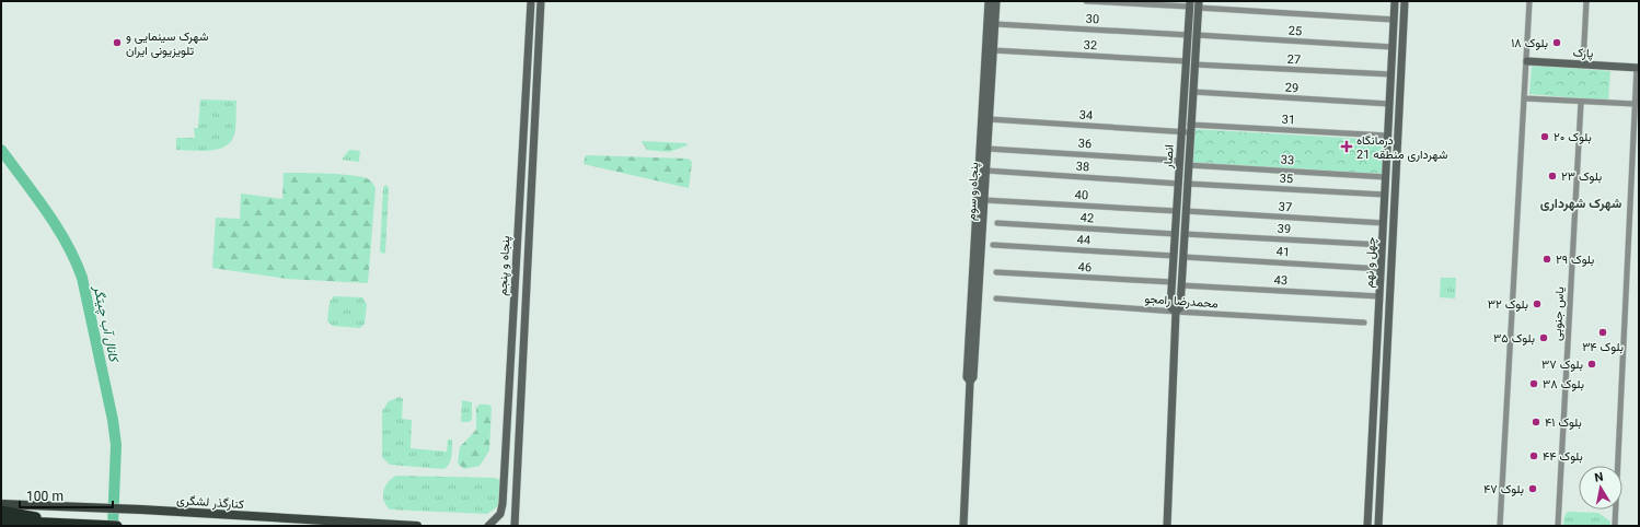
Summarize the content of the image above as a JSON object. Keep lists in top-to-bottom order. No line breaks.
{"streets":{"main road":["کنارگذر لشگری"],"street":["30","25","32","پارک","27","29","34","31","36","انصار","33","38","35","پنجاه و سوم","40","37","42","39","44","41","چهل و نهم","پنجاه و پنجم","46","43","محمدرضا رامجو","یاس جنوبی"]},"crossings":[["30","25"],["30","انصار"],["30","پنجاه و سوم"],["25","انصار"],["25","چهل و نهم"],["32","انصار"],["32","پنجاه و سوم"],["27","انصار"],["27","چهل و نهم"],["29","انصار"],["29","چهل و نهم"],["34","31"],["34","انصار"],["34","پنجاه و سوم"],["31","انصار"],["31","چهل و نهم"],["36","انصار"],["36","33"],["36","پنجاه و سوم"],["انصار","33"],["انصار","38"],["انصار","35"],["انصار","40"],["انصار","37"],["انصار","42"],["انصار","39"],["انصار","44"],["انصار","41"],["انصار","46"],["انصار","43"],["انصار","محمدرضا رامجو"],["33","چهل و نهم"],["38","پنجاه و سوم"],["35","چهل و نهم"],["پنجاه و سوم","40"],["37","چهل و نهم"],["39","چهل و نهم"],["41","چهل و نهم"],["چهل و نهم","43"]],"districts":["شهرک شهرداری"],"water":["کانال آب چیتگر"],"places":{"other":["شهرک سینمایی و تلویزیونی ایران","بلوک ۱۸","بلوک ۲۰","بلوک ۲۳","بلوک ۲۹","بلوک ۳۲","بلوک ۳۴","بلوک ۳۵","بلوک ۳۷","بلوک ۳۸","بلوک ۴۱","بلوک ۴۴","بلوک ۴۷"],"health":["درمانگاه شهرداری منطقه 21"]},"scale_bar":"100 m","north":"top"}
